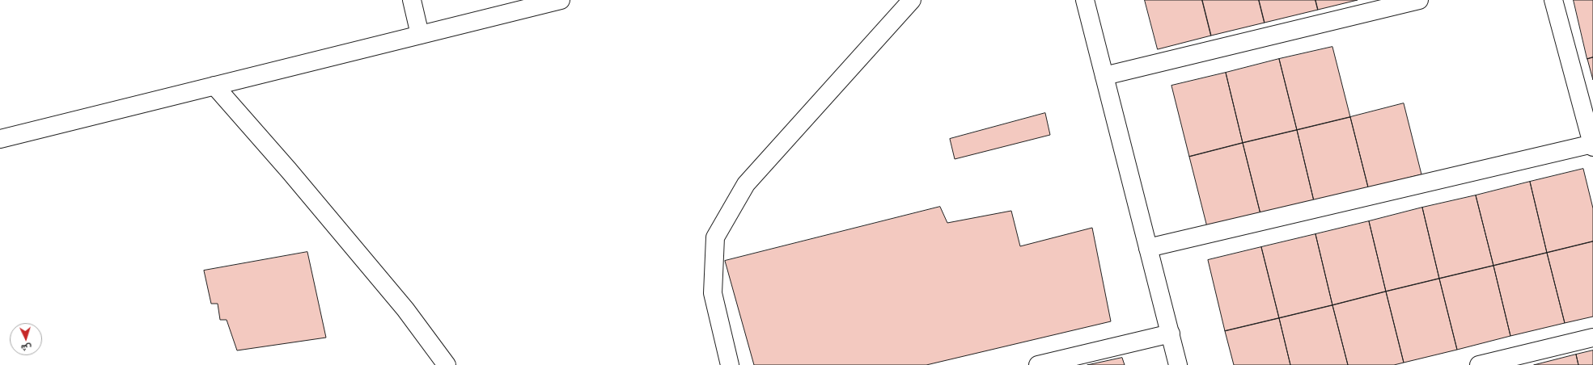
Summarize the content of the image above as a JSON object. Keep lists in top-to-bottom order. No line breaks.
{"north":"bottom"}
